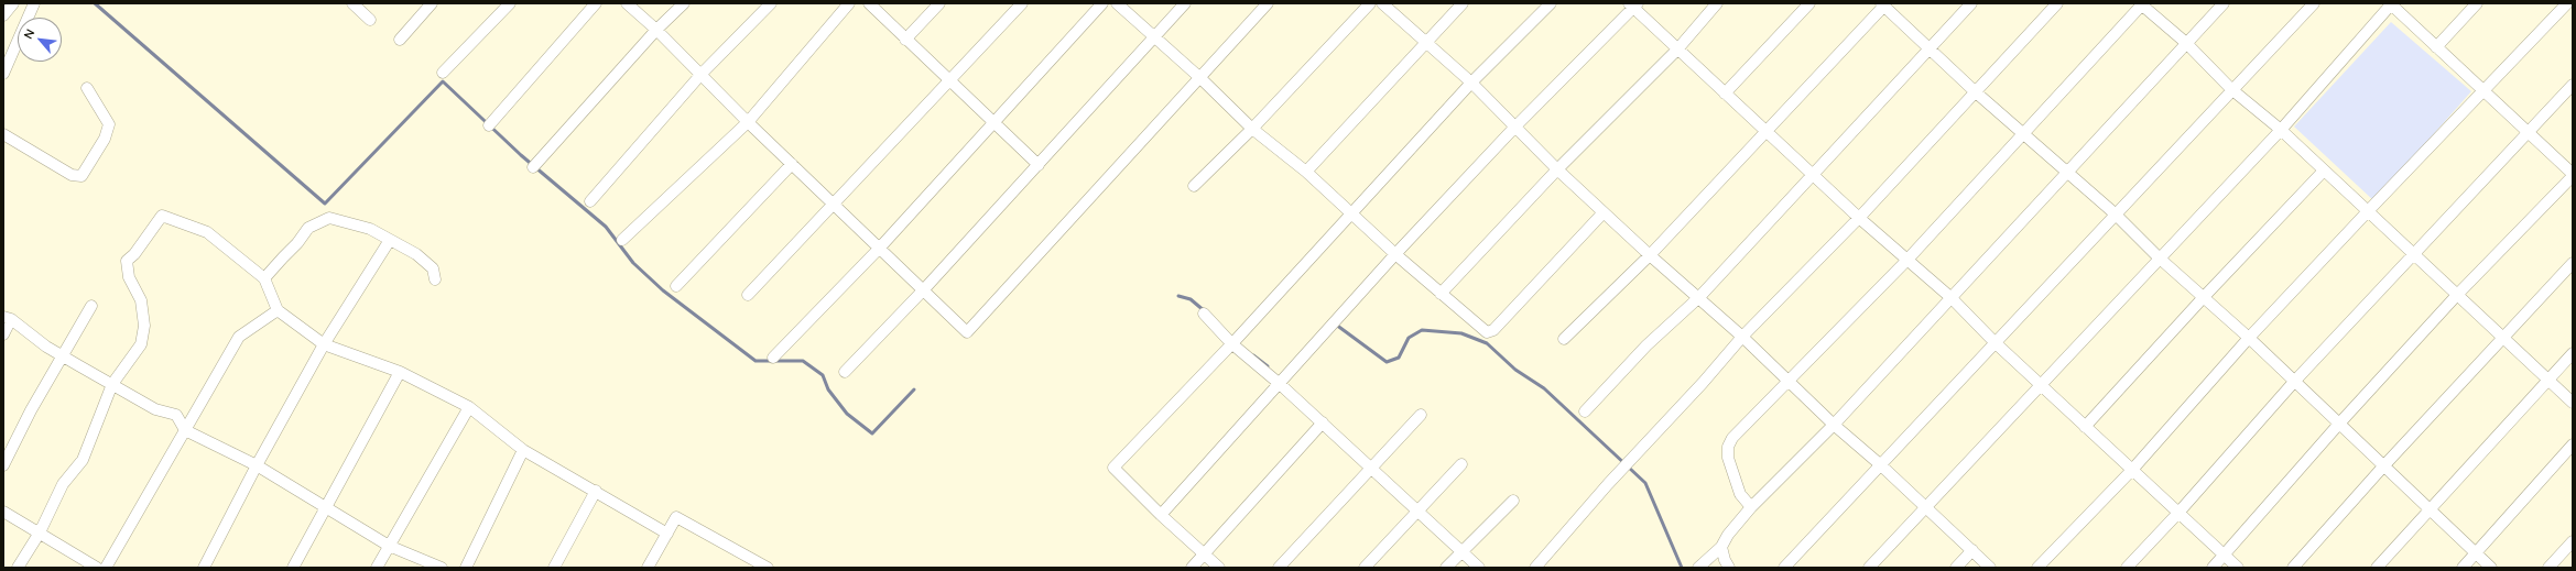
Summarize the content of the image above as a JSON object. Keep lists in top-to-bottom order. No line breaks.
{"north":"top left"}
